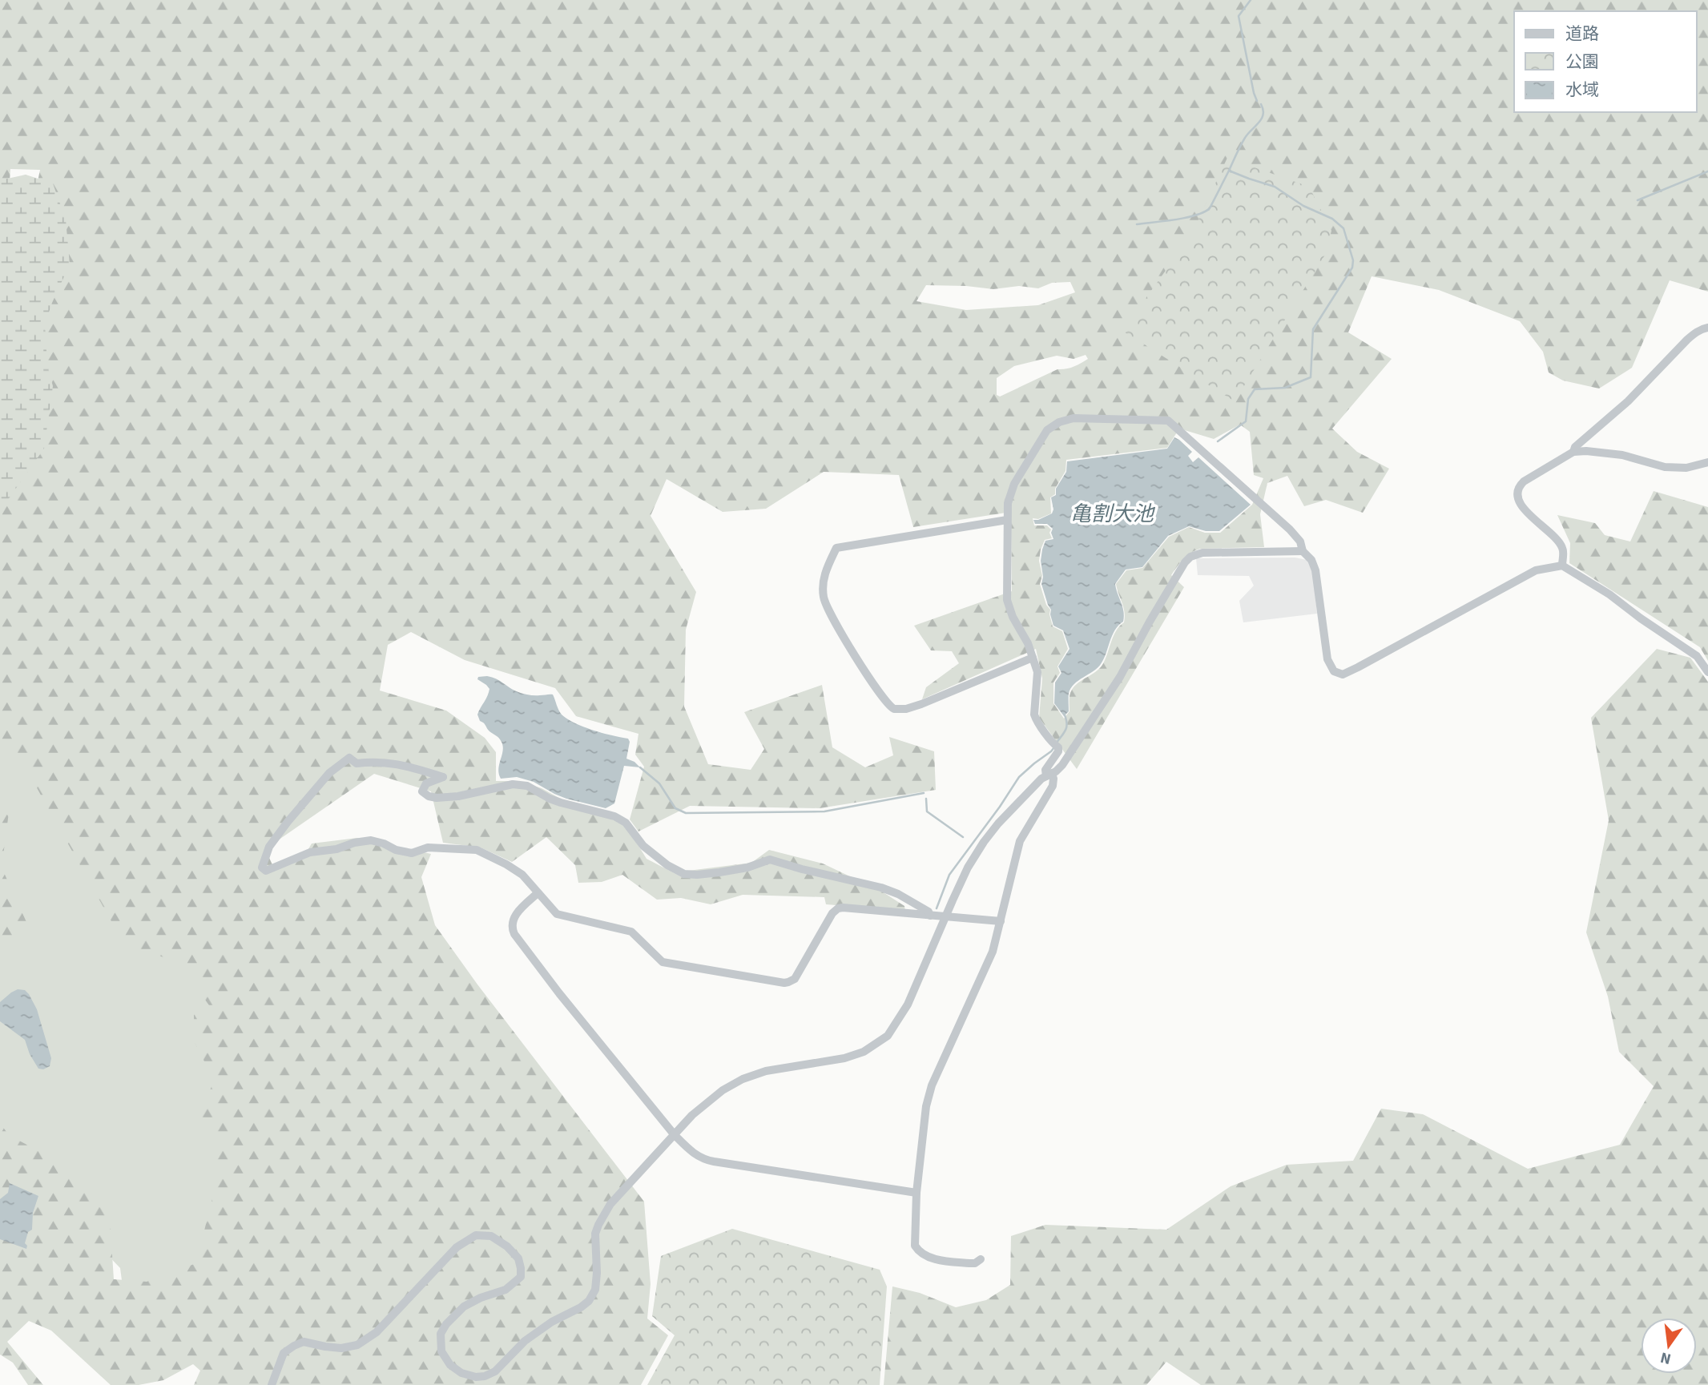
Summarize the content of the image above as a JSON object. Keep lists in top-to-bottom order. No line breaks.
{"water":["亀割大池"],"legend":["道路","公園","水域"],"north":"bottom"}
